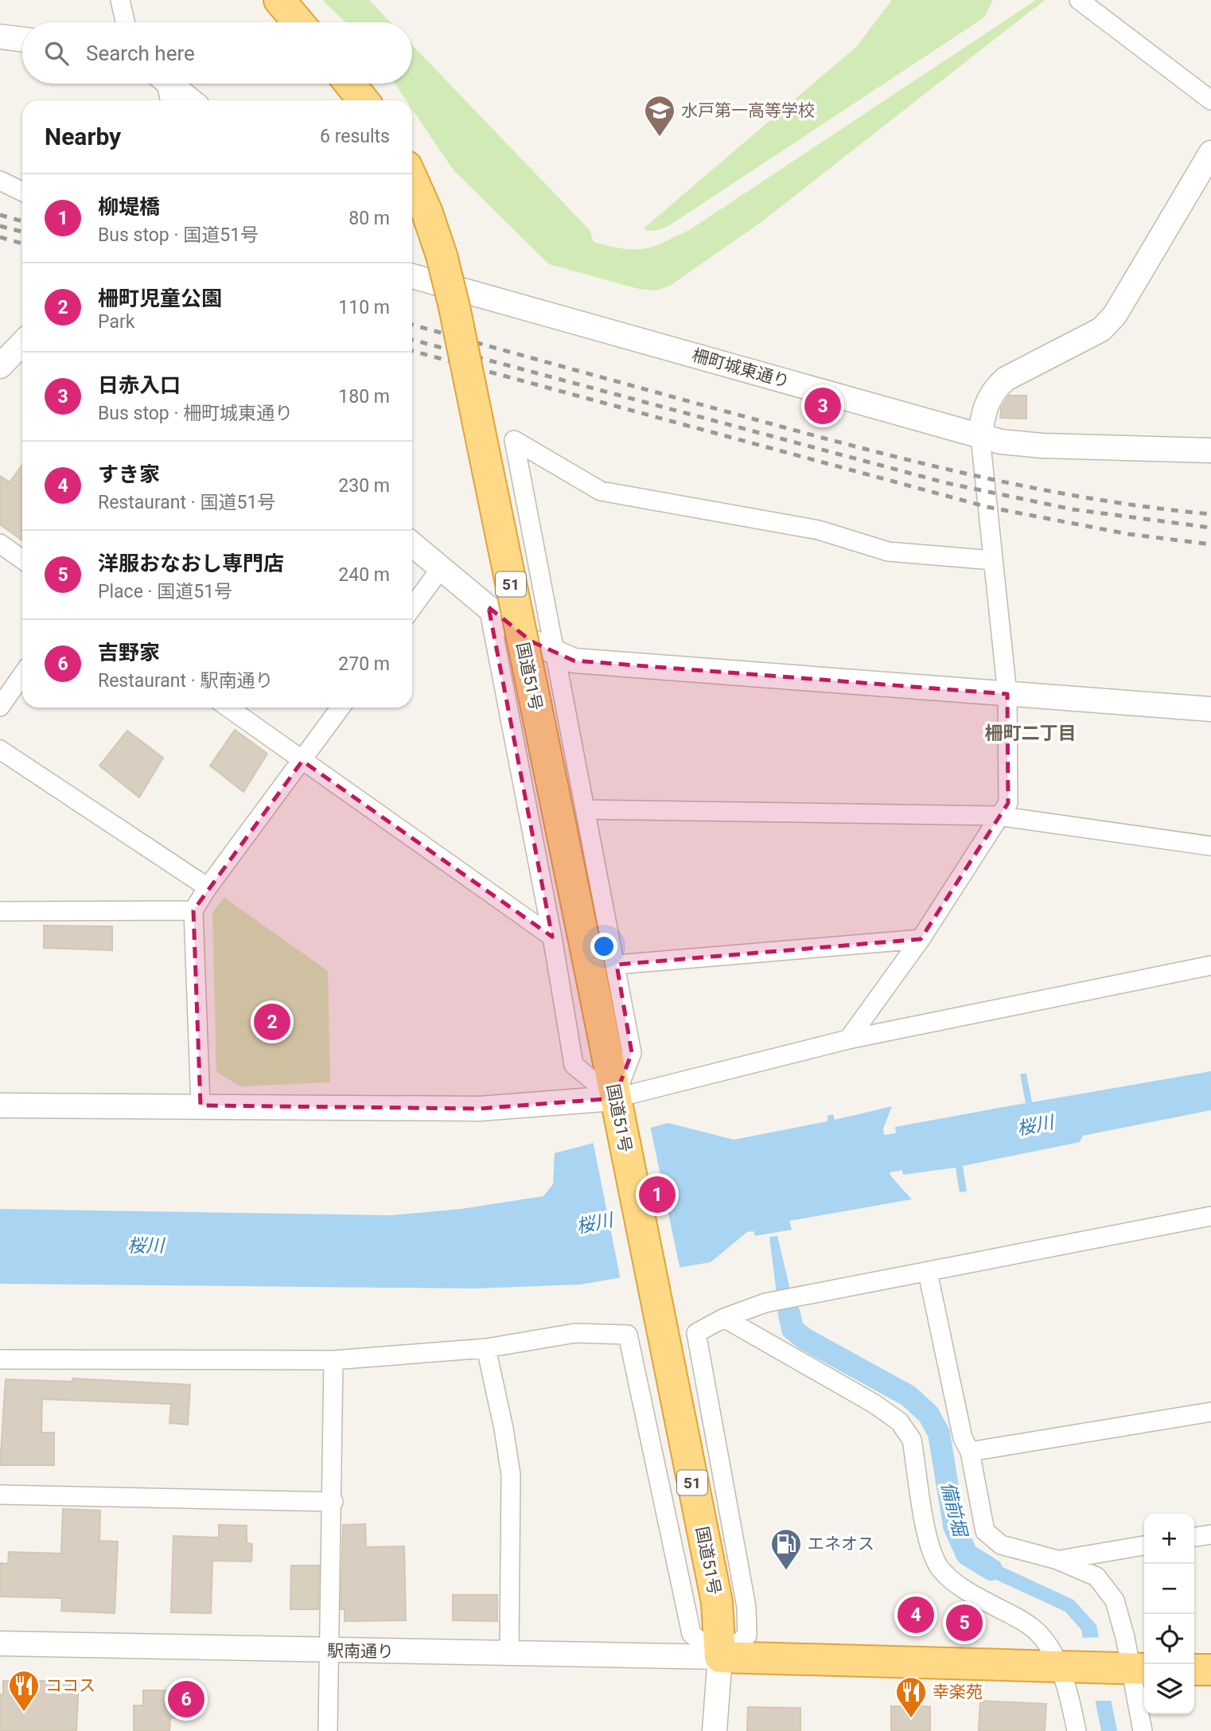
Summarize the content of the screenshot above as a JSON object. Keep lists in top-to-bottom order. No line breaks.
{"streets":{"highway":["51","国道51号"],"street":["柵町城東通り","駅南通り"]},"crossings":[["国道51号","駅南通り"]],"districts":["柵町二丁目"],"water":["桜川","備前堀"],"places":{"school or university":["水戸第一高等学校"],"fuel station":["エネオス"],"restaurant":["ココス","幸楽苑"]},"page":{"search":"Search here","heading":["Nearby","6 results"],"list":[{"mark":"1","name":"柳堤橋","note":"Bus stop · 国道51号","value":"80 m"},{"mark":"2","name":"柵町児童公園","note":"Park","value":"110 m"},{"mark":"3","name":"日赤入口","note":"Bus stop · 柵町城東通り","value":"180 m"},{"mark":"4","name":"すき家","note":"Restaurant · 国道51号","value":"230 m"},{"mark":"5","name":"洋服おなおし専門店","note":"Place · 国道51号","value":"240 m"},{"mark":"6","name":"吉野家","note":"Restaurant · 駅南通り","value":"270 m"}],"pins":["3","2","1","4","5","6"],"map_buttons":["+","−"]}}
